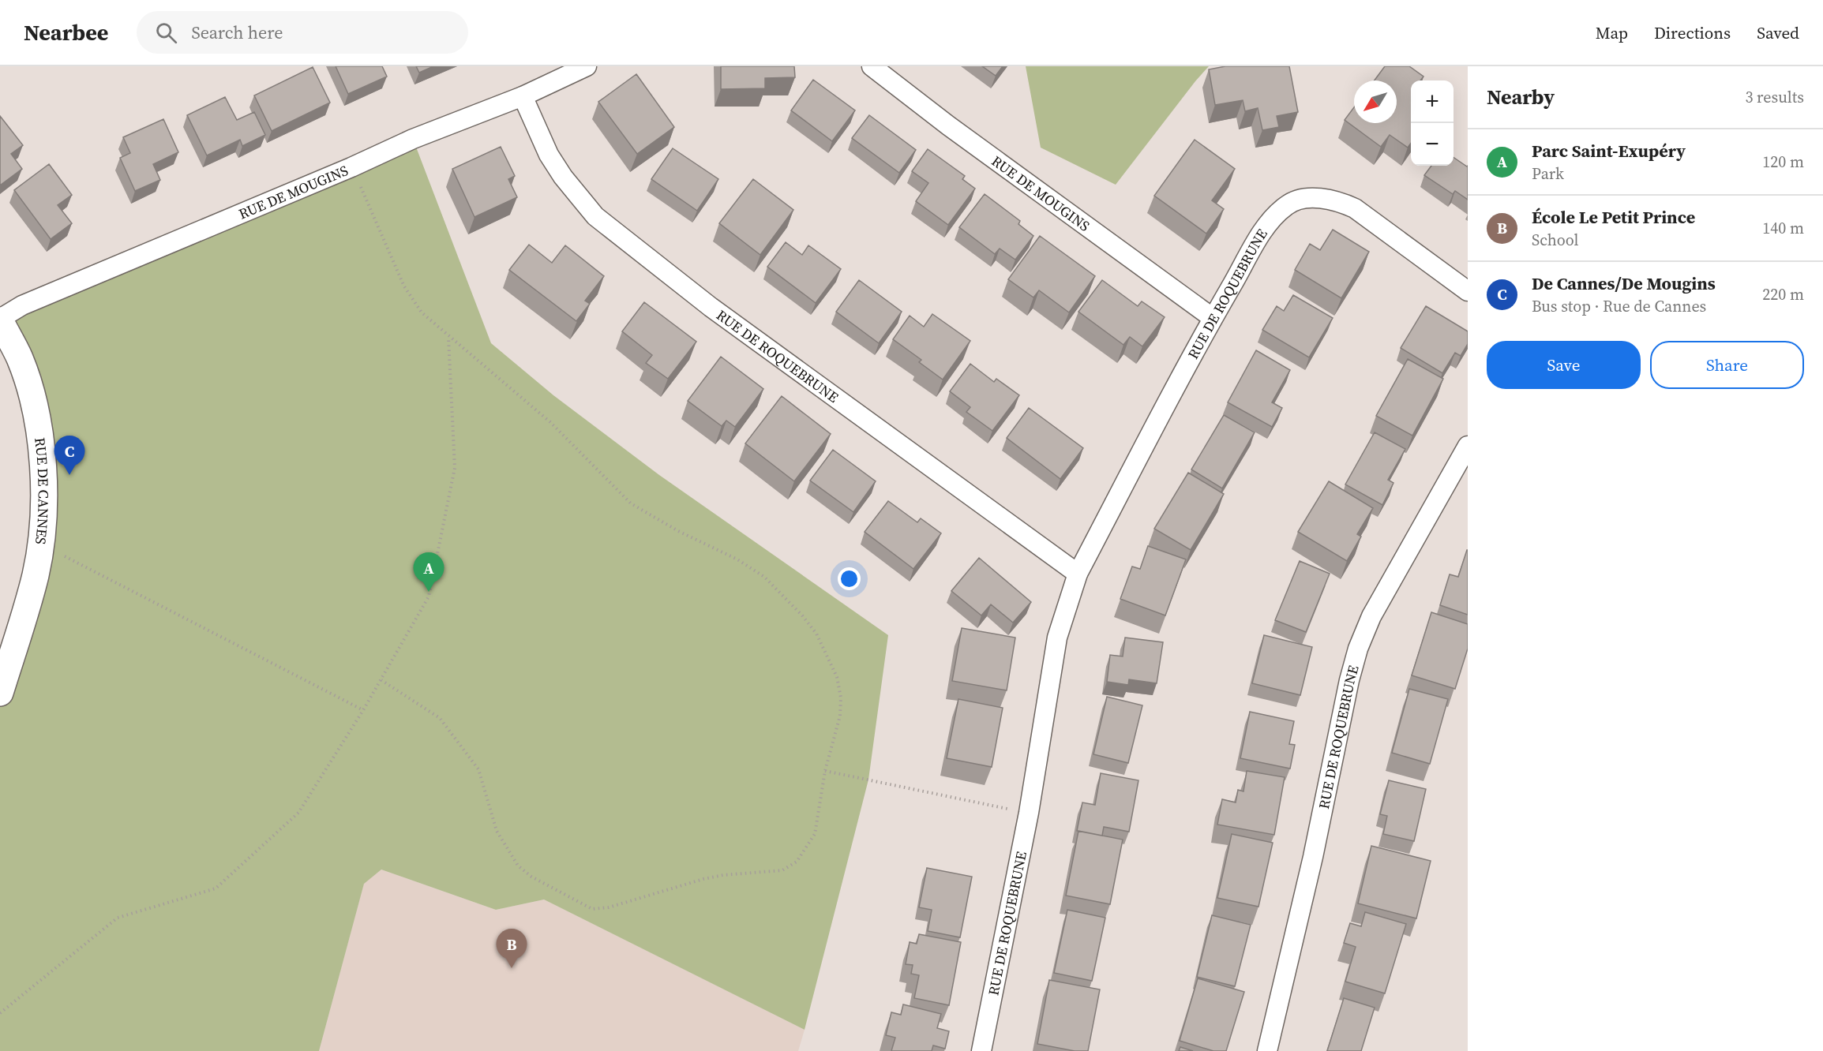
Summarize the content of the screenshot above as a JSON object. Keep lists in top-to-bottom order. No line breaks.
{"streets":{"street":["RUE DE MOUGINS","RUE DE ROQUEBRUNE","RUE DE CANNES"]},"crossings":[["RUE DE MOUGINS","RUE DE ROQUEBRUNE"],["RUE DE MOUGINS","RUE DE CANNES"]],"north":"bottom left","page":{"header":"Nearbee","search":"Search here","nav":["Map","Directions","Saved"],"heading":["Nearby","3 results"],"map_buttons":["+","−"],"list":[{"mark":"A","name":"Parc Saint-Exupéry","note":"Park","value":"120 m"},{"mark":"B","name":"École Le Petit Prince","note":"School","value":"140 m"},{"mark":"C","name":"De Cannes/De Mougins","note":"Bus stop · Rue de Cannes","value":"220 m"}],"buttons":["Save","Share"],"pins":["C","A","B"]}}
